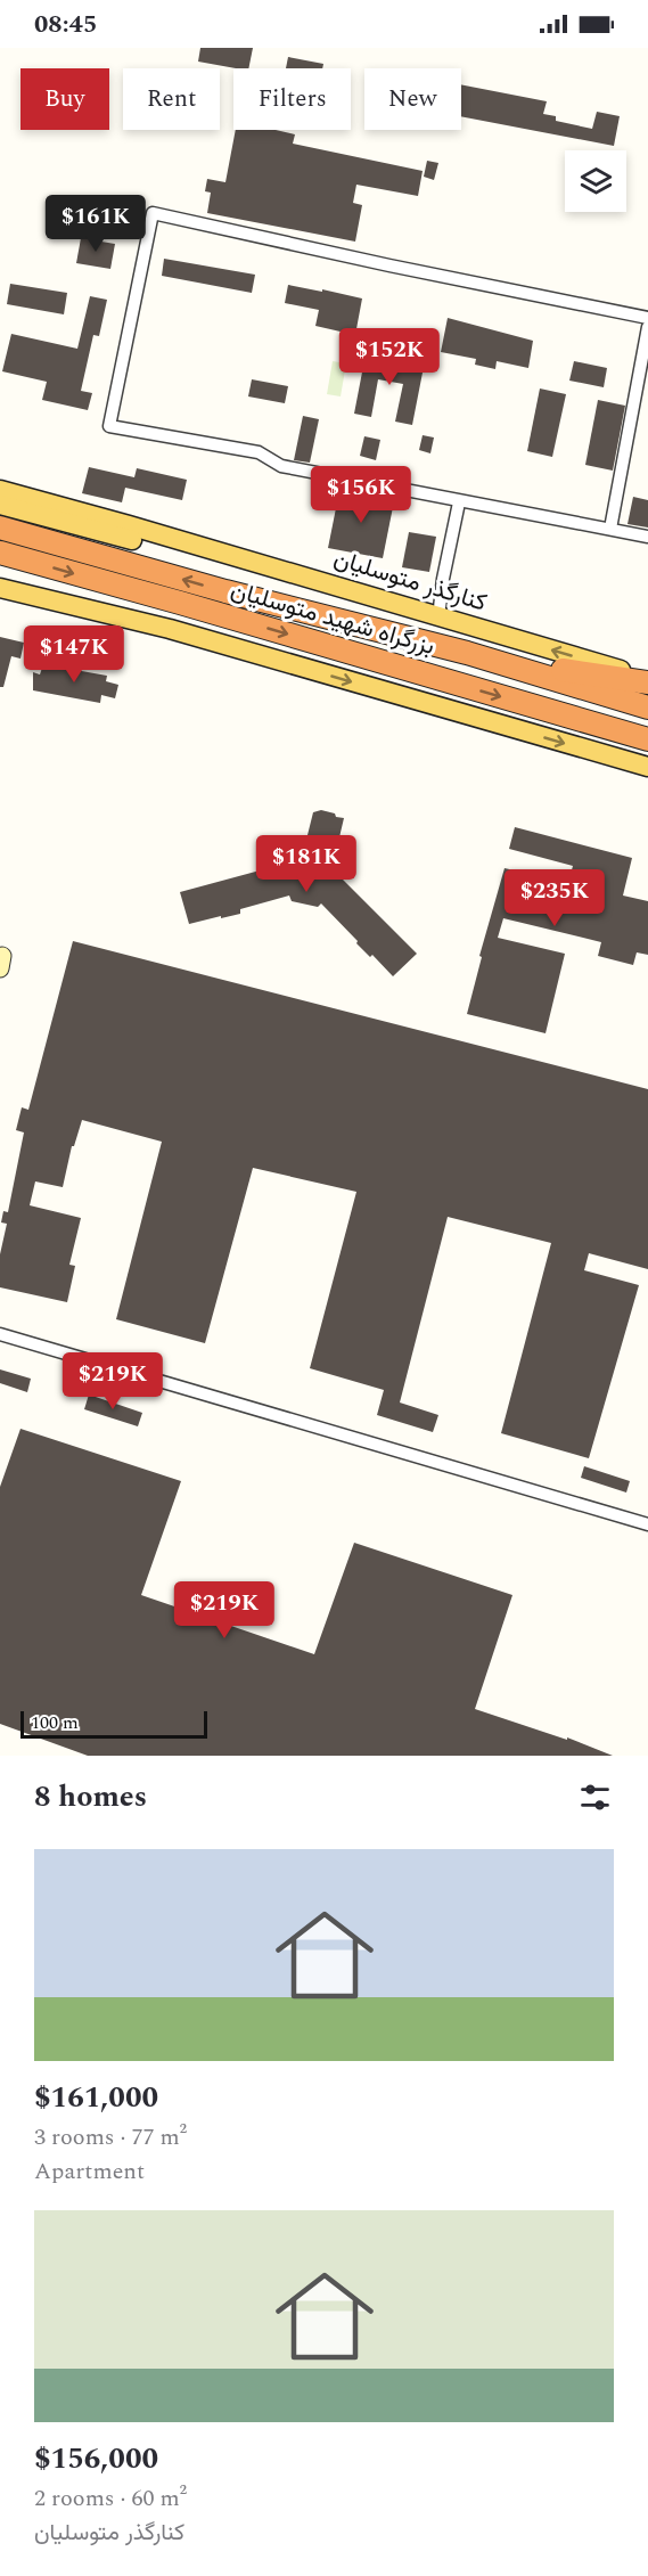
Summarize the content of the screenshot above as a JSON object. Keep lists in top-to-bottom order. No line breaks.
{"streets":{"highway":["بزرگراه شهید متوسلیان"],"main road":["کنارگذر متوسلیان"]},"scale_bar":"100 m","page":{"status":"08:45","chip":["Buy","Rent","Filters","New"],"price":["$161K","$152K","$156K","$147K","$181K","$235K","$219K","$219K"],"scale":"100 m","heading":"8 homes","list":[{"name":"$161,000","note":"3 rooms · 77 m² · Apartment"},{"name":"$156,000","note":"2 rooms · 60 m² · کنارگذر متوسلیان"}]}}
